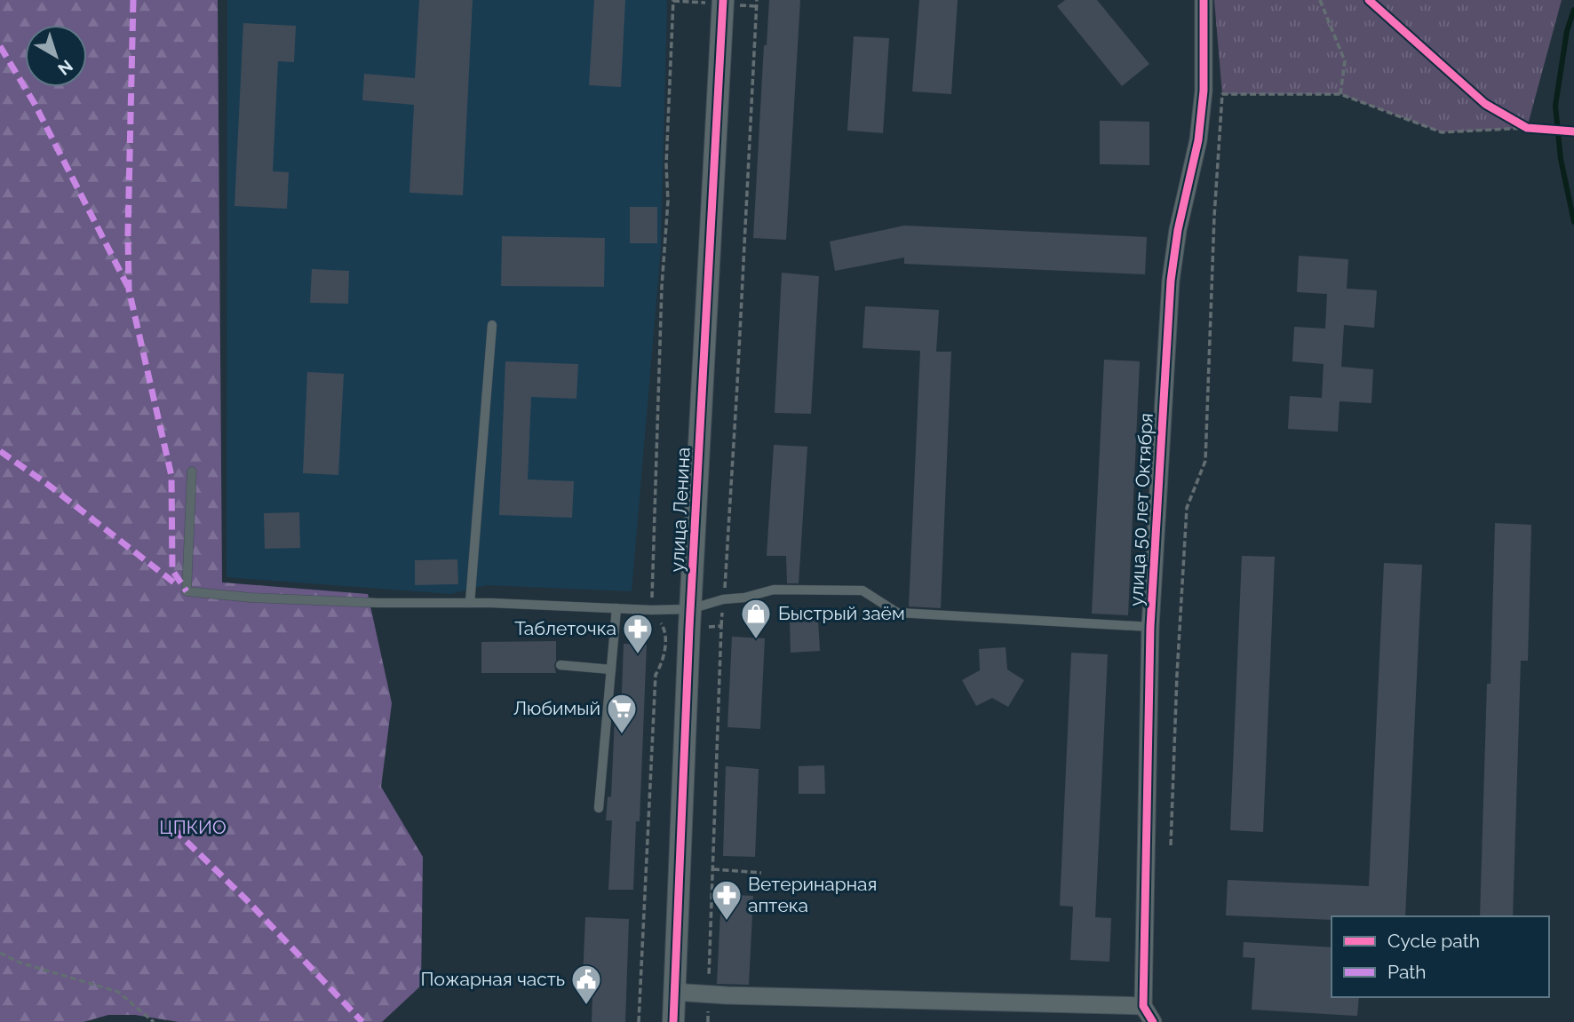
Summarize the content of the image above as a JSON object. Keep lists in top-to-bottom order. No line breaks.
{"streets":{"street":["улица Ленина","улица 50 лет Октября"]},"parks":["ЦПКИО"],"places":{"shop":["Быстрый заём"],"pharmacy":["Таблеточка","Ветеринарная аптека"],"supermarket":["Любимый"],"public building":["Пожарная часть"]},"legend":["Cycle path","Path"],"north":"bottom right"}
